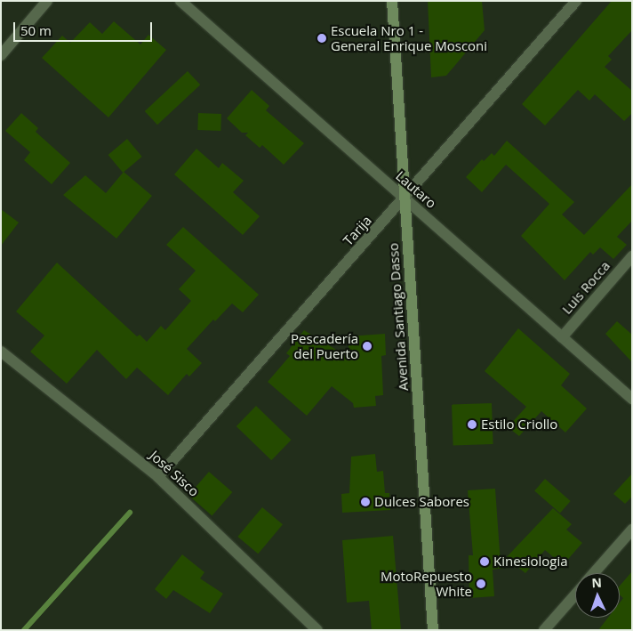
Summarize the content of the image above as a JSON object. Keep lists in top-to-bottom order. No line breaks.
{"streets":{"main road":["Avenida Santiago Dasso"],"street":["Lautaro","Tarija","Luis Rocca","José Sisco"]},"crossings":[["Lautaro","Tarija"],["Lautaro","Luis Rocca"],["Lautaro","Avenida Santiago Dasso"],["Tarija","Avenida Santiago Dasso"],["Tarija","José Sisco"]],"places":["Escuela Nro 1 - General Enrique Mosconi","Pescadería del Puerto","Estilo Criollo","Dulces Sabores","Kinesiologia","MotoRepuesto White"],"scale_bar":"50 m","north":"top"}
